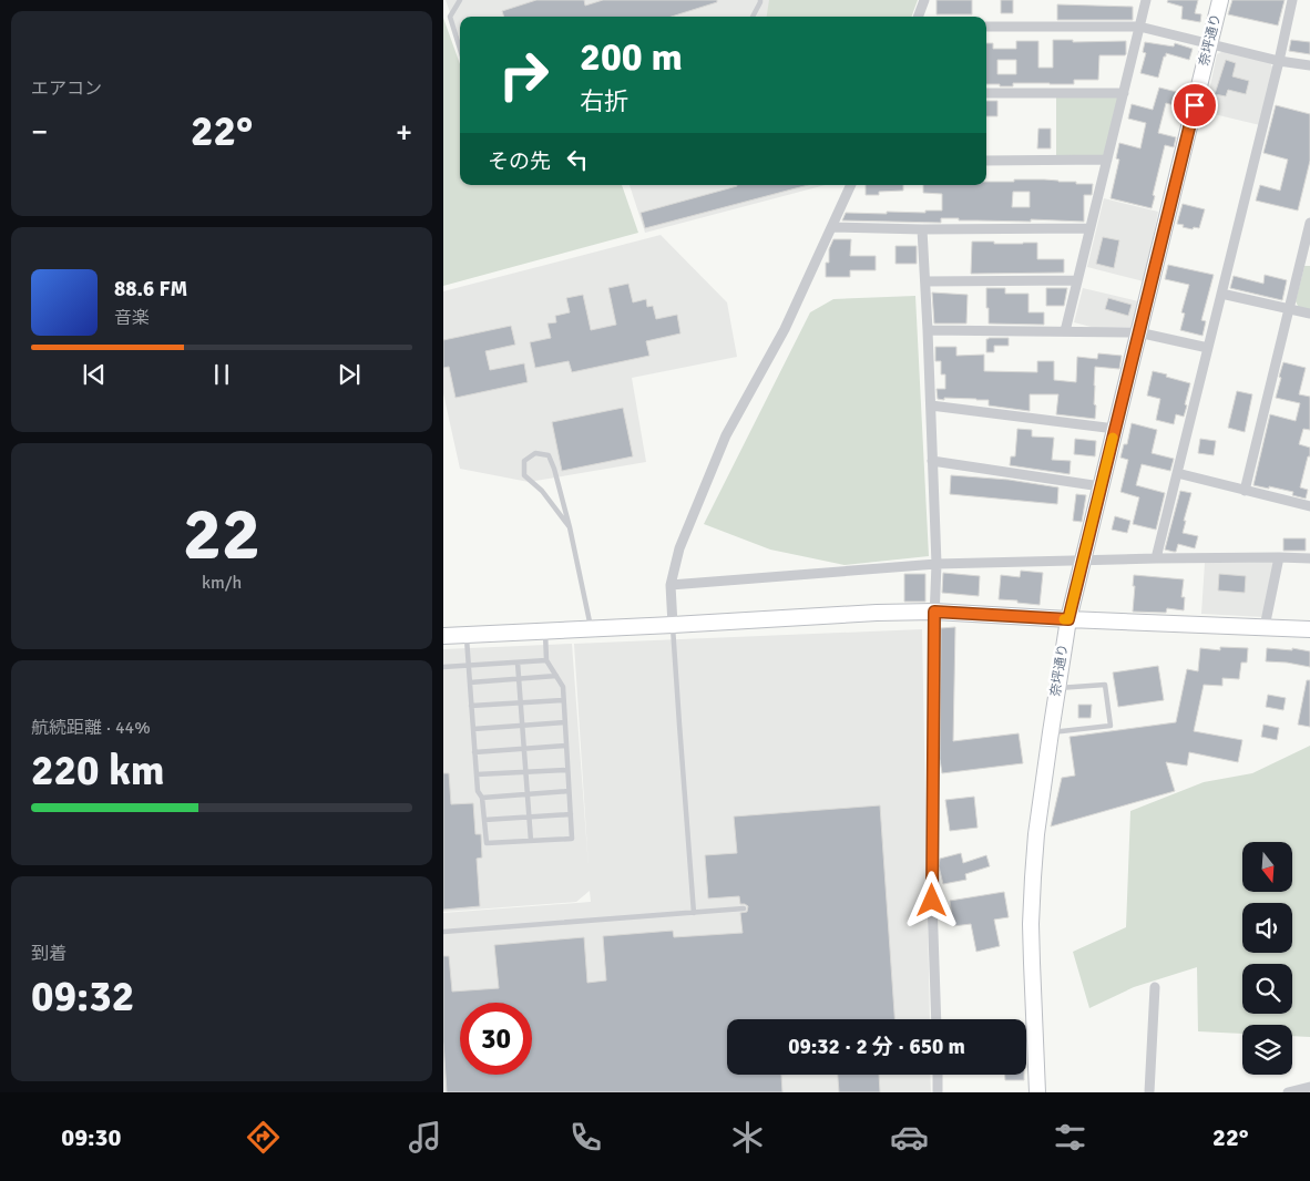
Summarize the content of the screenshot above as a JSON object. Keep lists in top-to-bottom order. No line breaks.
{"streets":{"street":["奈坪通り"]},"north":"bottom","page":{"tile":["エアコン",["22","km/h"],["航続距離 · 44%","220 km"],["到着","09:32"]],"turn":["200 m","右折"],"heat":["−","22°","+"],"then":"その先","song":["88.6 FM","音楽"],"limit":"30","trip":"09:32 · 2 分 · 650 m","tabs":["09:30","22°"]}}
